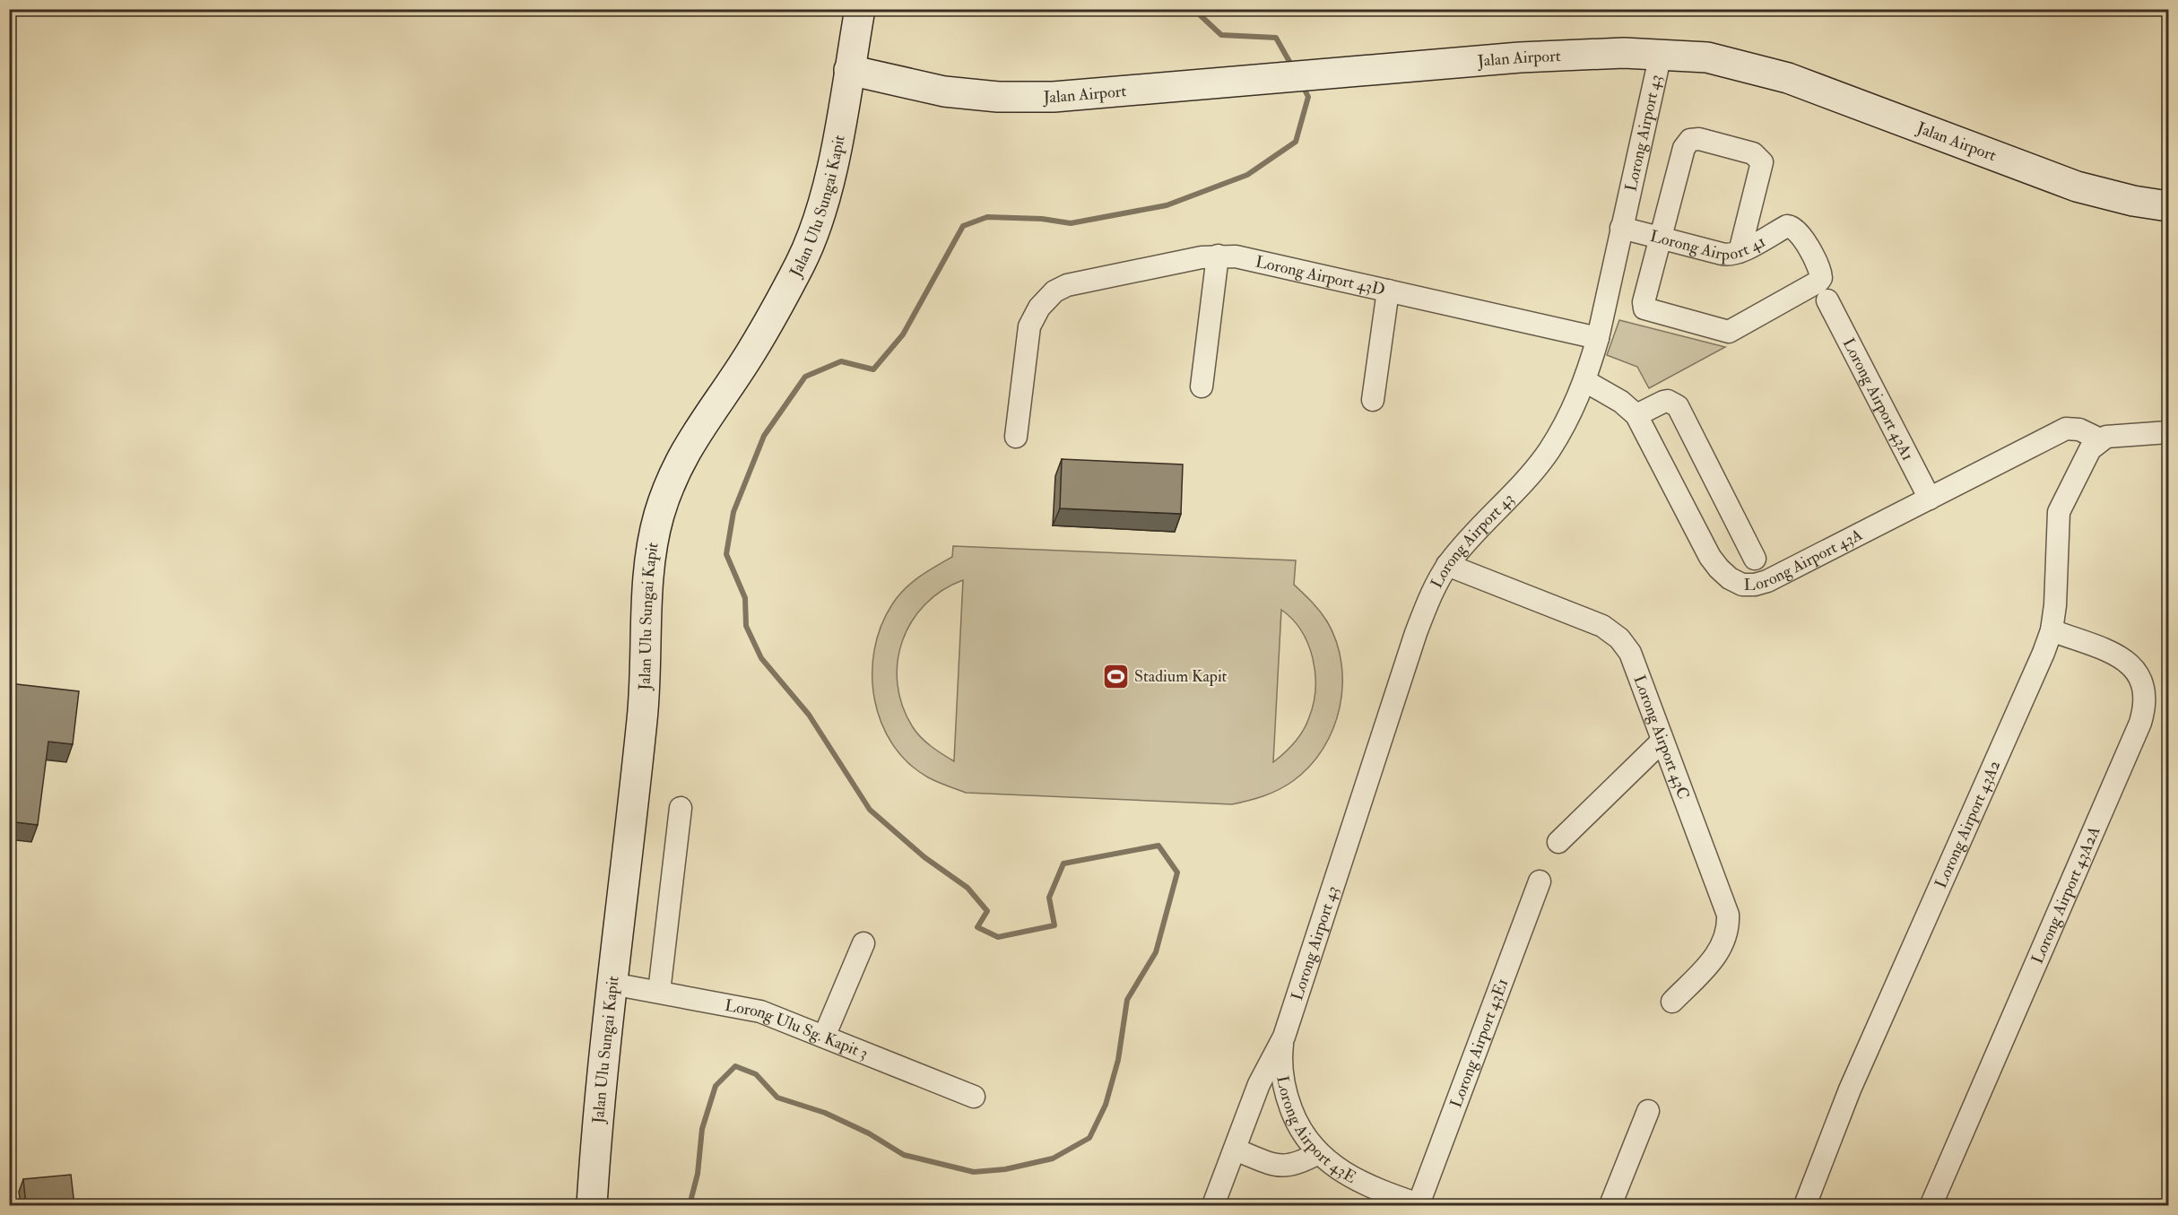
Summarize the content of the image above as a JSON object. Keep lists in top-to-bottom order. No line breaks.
{"streets":{"main road":["Jalan Airport","Jalan Ulu Sungai Kapit"],"street":["Lorong Airport 43","Lorong Airport 41","Lorong Airport 43D","Lorong Airport 43A1","Lorong Airport 43A","Lorong Airport 43C","Lorong Airport 43A2","Lorong Airport 43A2A","Lorong Ulu Sg. Kapit 3","Lorong Airport 43E1","Lorong Airport 43E"]},"crossings":[["Jalan Airport","Lorong Airport 43"],["Jalan Airport","Jalan Ulu Sungai Kapit"],["Lorong Airport 43","Lorong Airport 41"],["Lorong Airport 43","Lorong Airport 43D"],["Lorong Airport 43","Lorong Airport 43A"],["Lorong Airport 43","Lorong Airport 43C"],["Lorong Airport 43","Lorong Airport 43E"],["Jalan Ulu Sungai Kapit","Lorong Ulu Sg. Kapit 3"],["Lorong Airport 43A1","Lorong Airport 43A"],["Lorong Airport 43A","Lorong Airport 43A2"],["Lorong Airport 43A2","Lorong Airport 43A2A"],["Lorong Airport 43E1","Lorong Airport 43E"]],"places":{"sports":["Stadium Kapit"]}}
